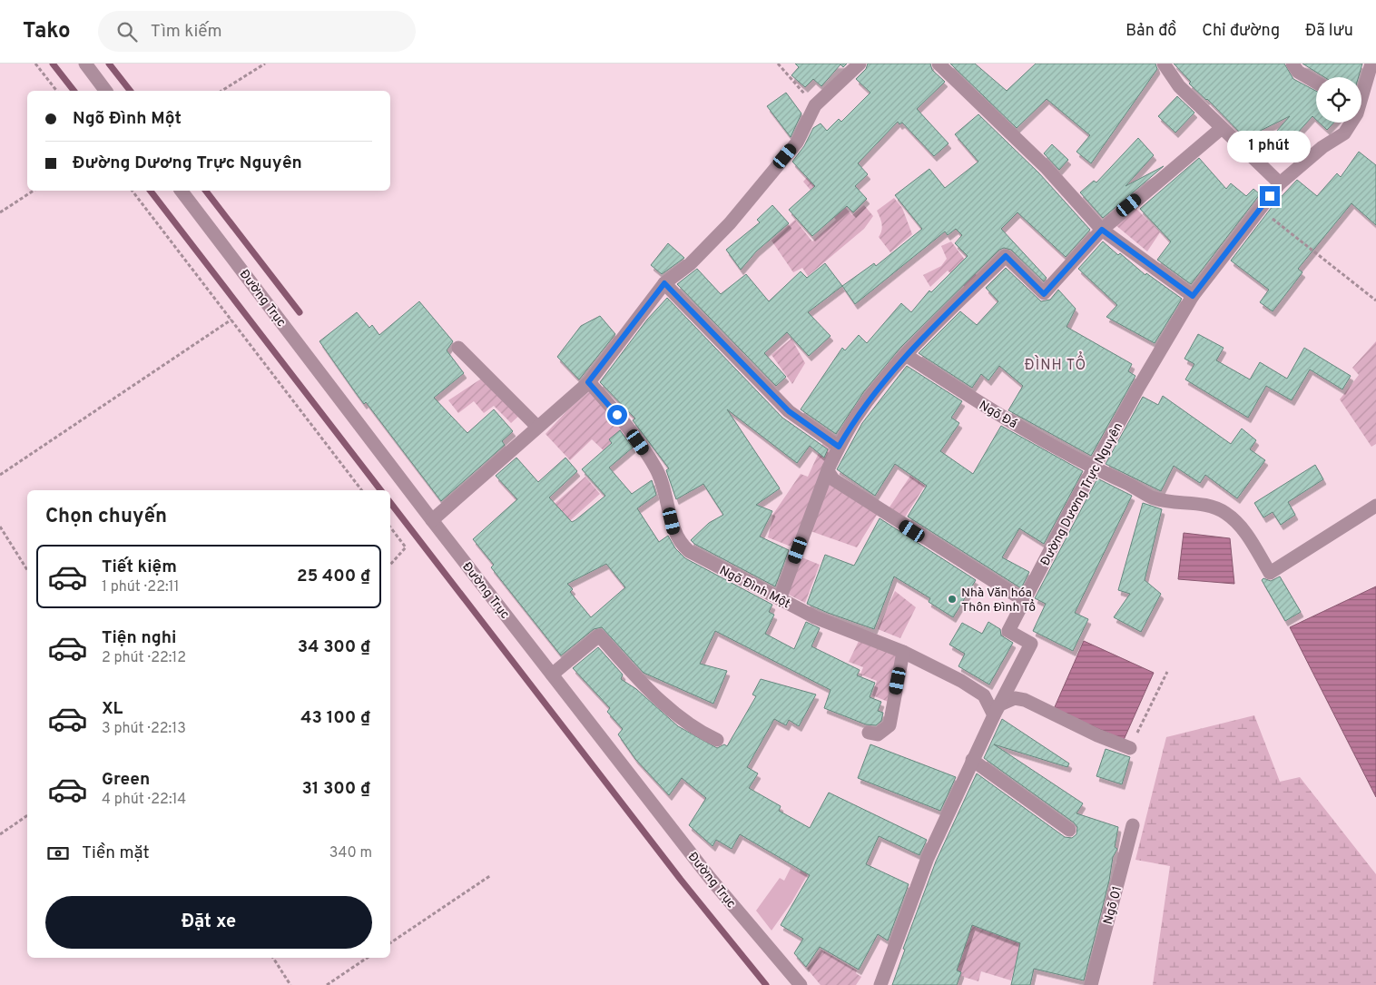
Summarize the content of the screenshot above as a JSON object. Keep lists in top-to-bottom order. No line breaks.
{"streets":{"street":["Đường Trục","Ngõ Đá","Đường Dương Trực Nguyên","Ngõ Đình Một","Ngõ 01"]},"crossings":[["Ngõ Đá","Đường Dương Trực Nguyên"],["Đường Dương Trực Nguyên","Ngõ Đình Một"]],"districts":["ĐÌNH TỔ"],"places":["Nhà Văn hóa Thôn Đình Tổ"],"page":{"header":"Tako","search":"Tìm kiếm","nav":["Bản đồ","Chỉ đường","Đã lưu"],"banner":["Ngõ Đình Một","Đường Dương Trực Nguyên"],"bubble":"1 phút","heading":"Chọn chuyến","list":[{"name":"Tiết kiệm","note":"1 phút · 22:11","value":"25 400 ₫"},{"name":"Tiện nghi","note":"2 phút · 22:12","value":"34 300 ₫"},{"name":"XL","note":"3 phút · 22:13","value":"43 100 ₫"},{"name":"Green","note":"4 phút · 22:14","value":"31 300 ₫"}],"pay":["Tiền mặt","340 m"],"buttons":"Đặt xe"}}
